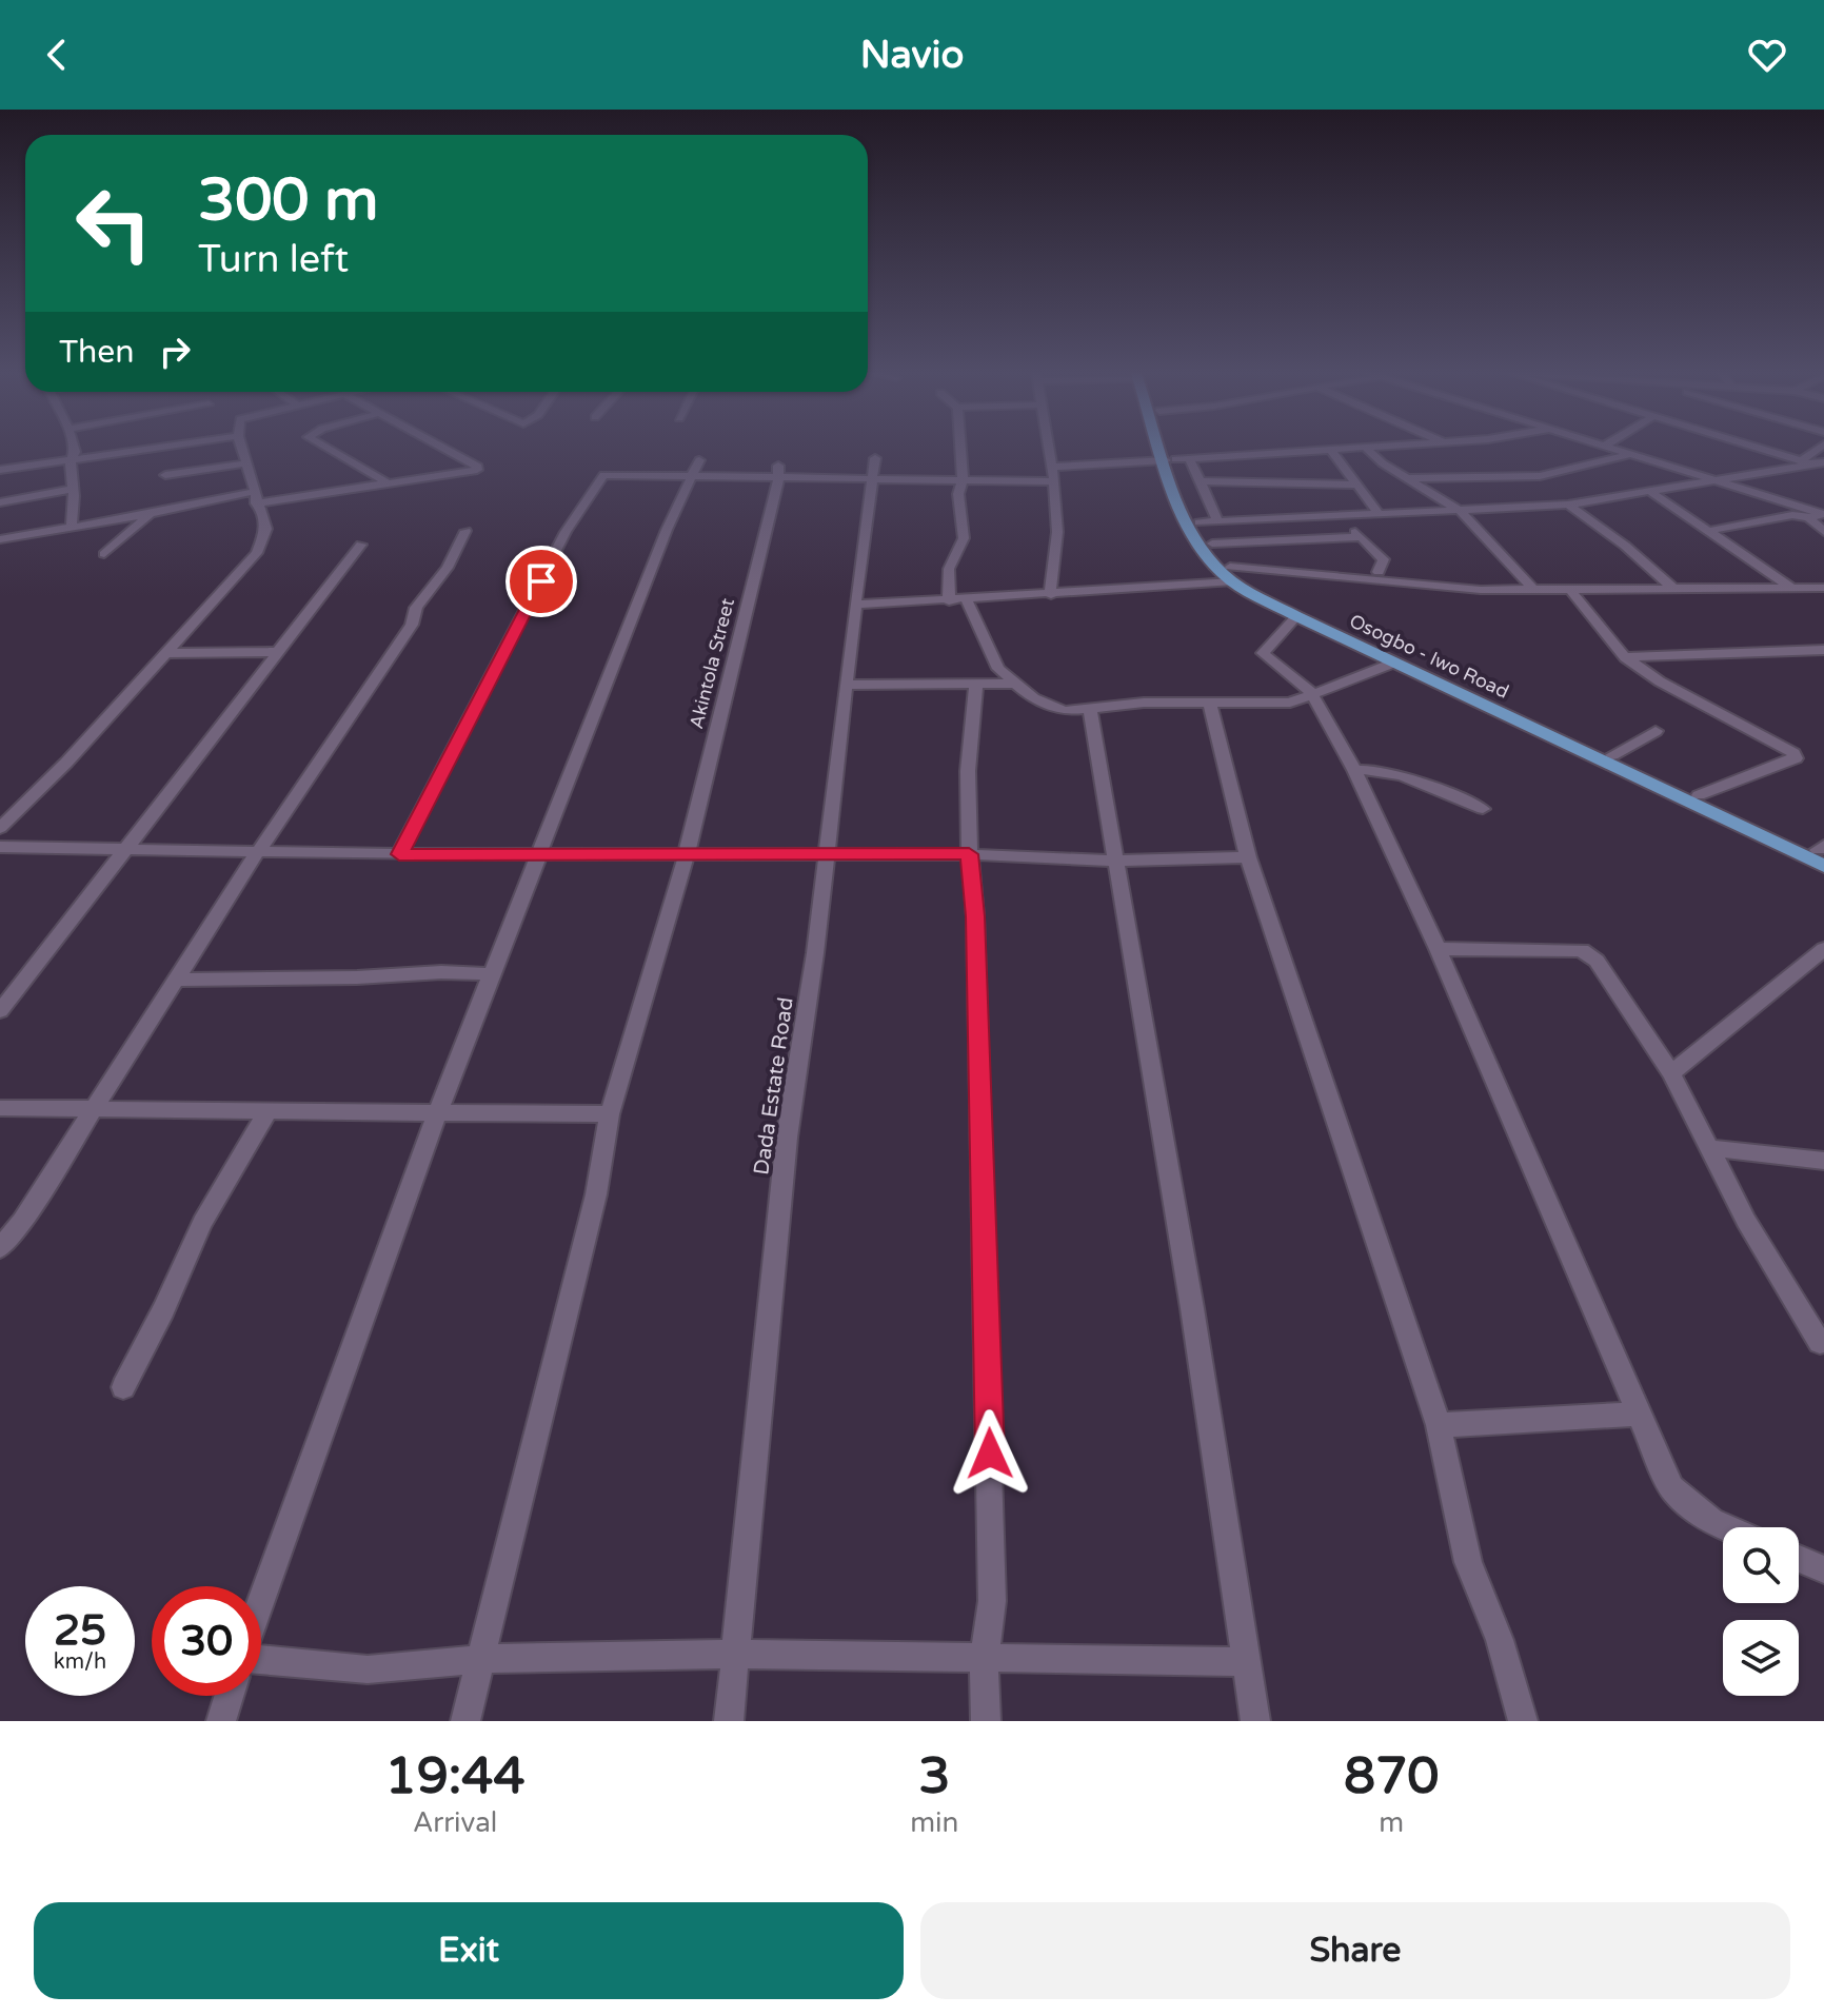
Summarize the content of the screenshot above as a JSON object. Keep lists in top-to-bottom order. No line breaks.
{"streets":{"main road":["Osogbo - Iwo Road"],"street":["Akintola Street","Dada Estate Road"]},"page":{"header":"Navio","turn":["300 m","Turn left"],"then":"Then","speed":"25 km/h","limit":"30","eta":["19:44","Arrival","3","min","870","m"],"buttons":["Exit","Share"]}}
